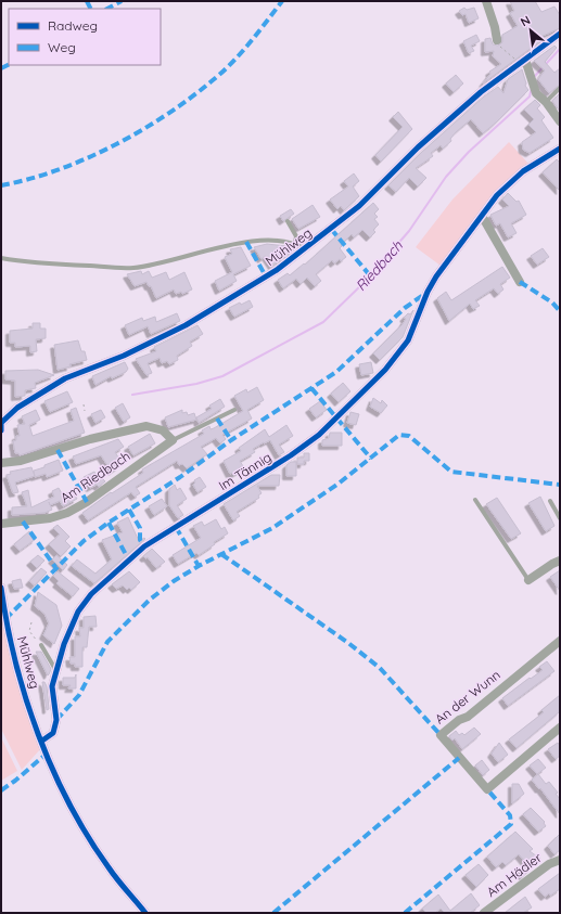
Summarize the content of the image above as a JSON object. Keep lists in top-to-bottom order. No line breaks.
{"streets":{"street":["Mühlweg","Im Tännig","Am Riedbach","An der Wunn","Am Hädler"]},"crossings":[["Mühlweg","Im Tännig"]],"water":["Riedbach"],"legend":["Radweg","Weg"],"north":"top left"}
